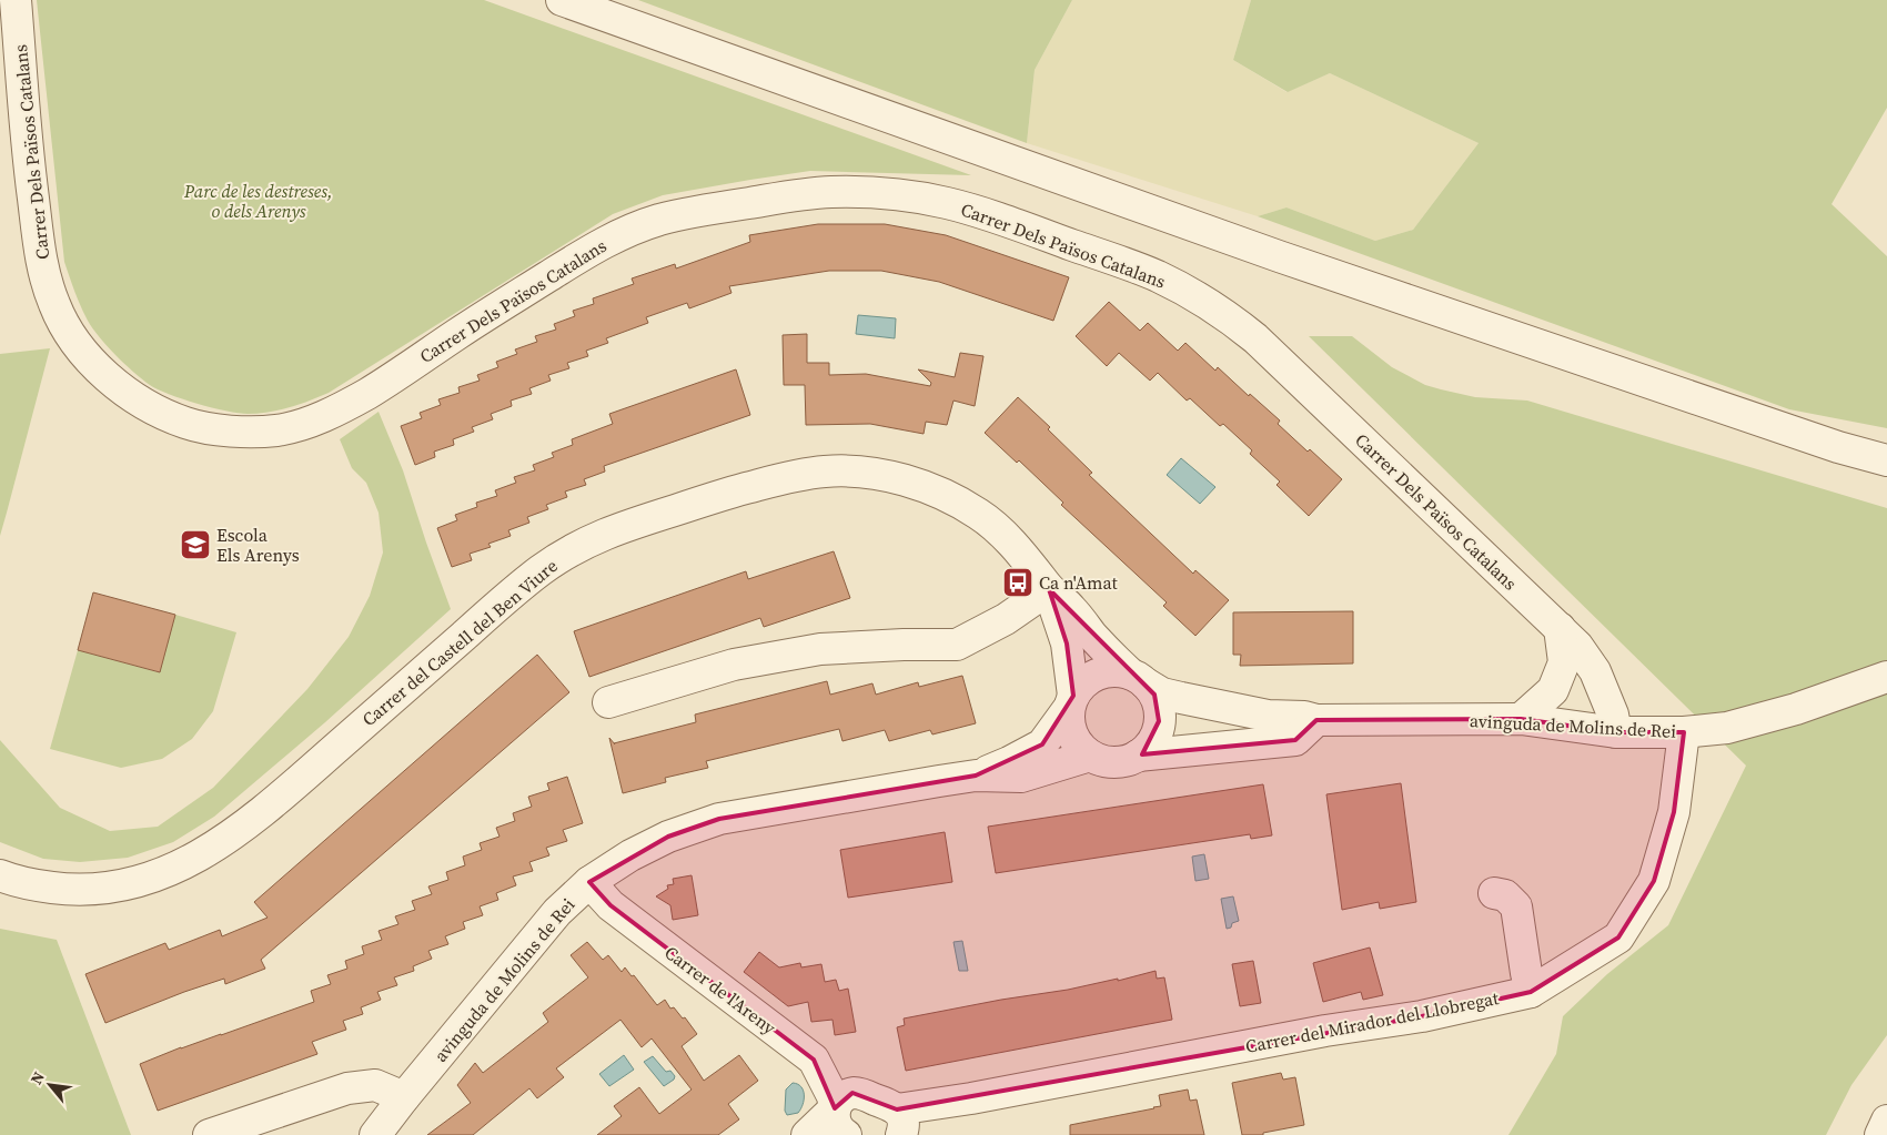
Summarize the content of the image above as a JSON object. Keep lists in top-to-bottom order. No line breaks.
{"streets":{"street":["Carrer Dels Països Catalans","Carrer del Castell del Ben Viure","avinguda de Molins de Rei","Carrer de l'Areny","Carrer del Mirador del Llobregat"]},"crossings":[["Carrer Dels Països Catalans","avinguda de Molins de Rei"],["Carrer del Castell del Ben Viure","avinguda de Molins de Rei"],["avinguda de Molins de Rei","Carrer de l'Areny"],["avinguda de Molins de Rei","Carrer del Mirador del Llobregat"]],"parks":["Parc de les destreses, o dels Arenys"],"places":{"school or university":["Escola Els Arenys"],"bus stop":["Ca n'Amat"]},"north":"top left"}
